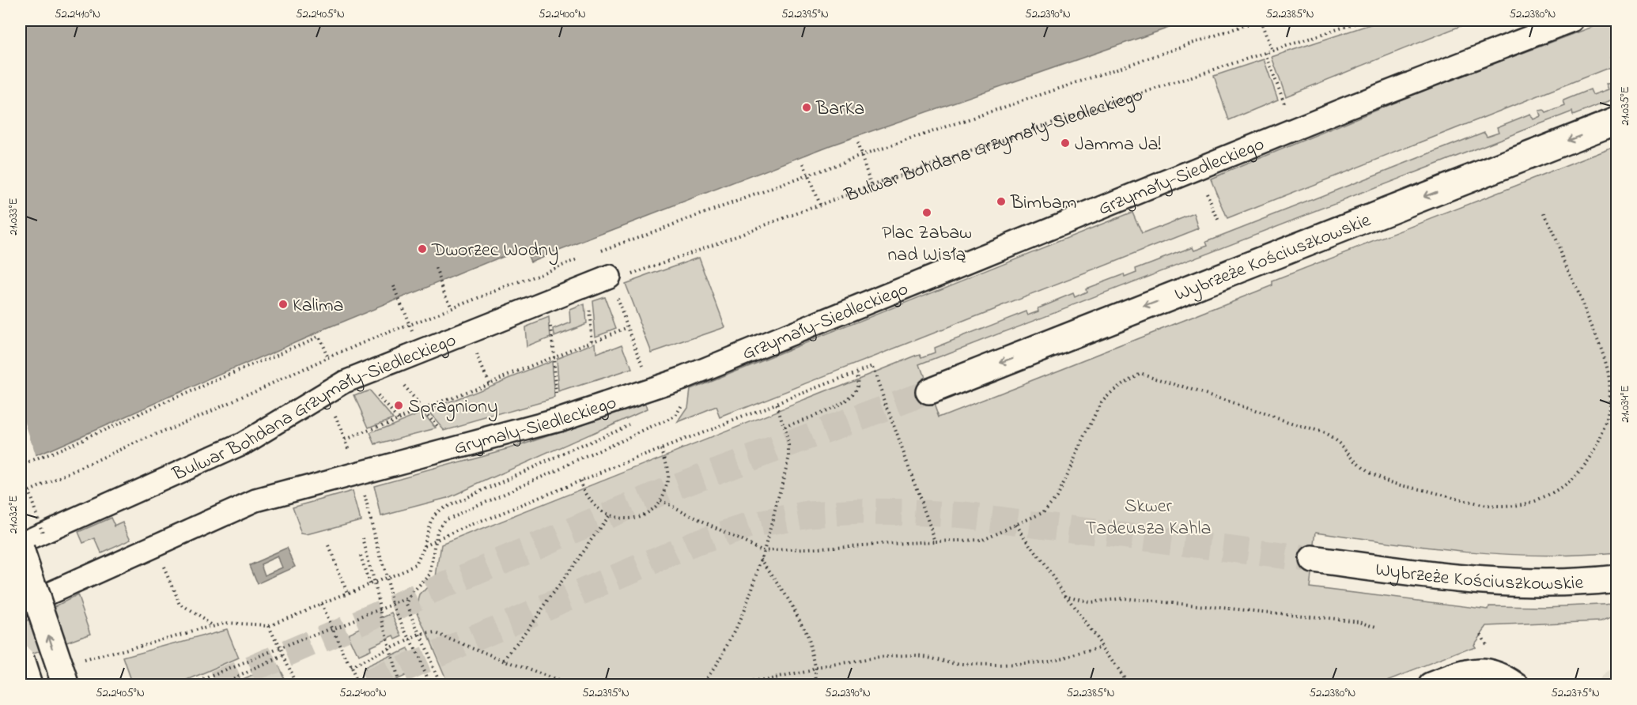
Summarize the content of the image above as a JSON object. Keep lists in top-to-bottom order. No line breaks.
{"streets":{"main road":["Wybrzeże Kościuszkowskie"],"street":["Bulwar Bohdana Grzymały-Siedleckiego","Grzymały-Siedleckiego","Grymaly-Siedleckiego"]},"crossings":[["Grzymały-Siedleckiego","Grymaly-Siedleckiego"]],"one_way":["Wybrzeże Kościuszkowskie"],"parks":["Skwer Tadeusza Kahla"],"places":["BarKa","Jamma Ja!","Bimbam","Plac Zabaw nad Wisłą","Dworzec Wodny","Kalima","Spragniony"],"coordinates":["52.2410°N","52.2405°N","52.2400°N","52.2395°N","52.2390°N","52.2385°N","52.2380°N","21.035°E","21.033°E","21.034°E","21.032°E","52.2375°N"]}
